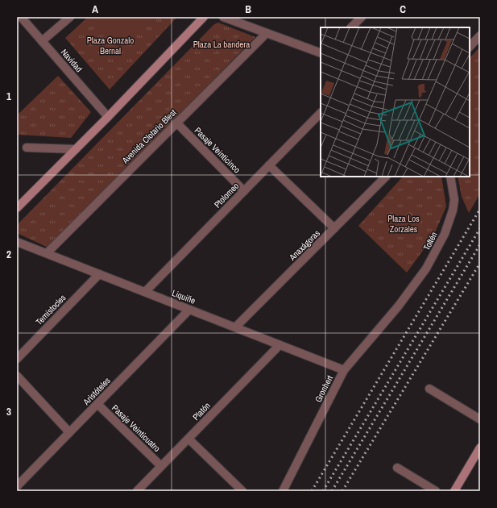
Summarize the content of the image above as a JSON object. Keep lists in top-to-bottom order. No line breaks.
{"streets":{"street":["Navidad","Avenida Clotario Blest","Pasaje Veinticinco","Ptolomeo","Toltén","Anaxágoras","Liquiñe","Temístocles","Gronhert","Aristóteles","Platón","Pasaje Veinticuatro"]},"crossings":[["Avenida Clotario Blest","Pasaje Veinticinco"],["Avenida Clotario Blest","Liquiñe"],["Pasaje Veinticinco","Ptolomeo"],["Ptolomeo","Liquiñe"],["Toltén","Gronhert"],["Anaxágoras","Liquiñe"],["Liquiñe","Temístocles"],["Liquiñe","Gronhert"],["Liquiñe","Aristóteles"],["Liquiñe","Platón"],["Aristóteles","Pasaje Veinticuatro"],["Platón","Pasaje Veinticuatro"]],"parks":["Plaza Gonzalo Bernal","Plaza La bandera","Plaza Los Zorzales"],"grid":{"columns":["A","B","C"],"rows":["1","2","3"]}}
